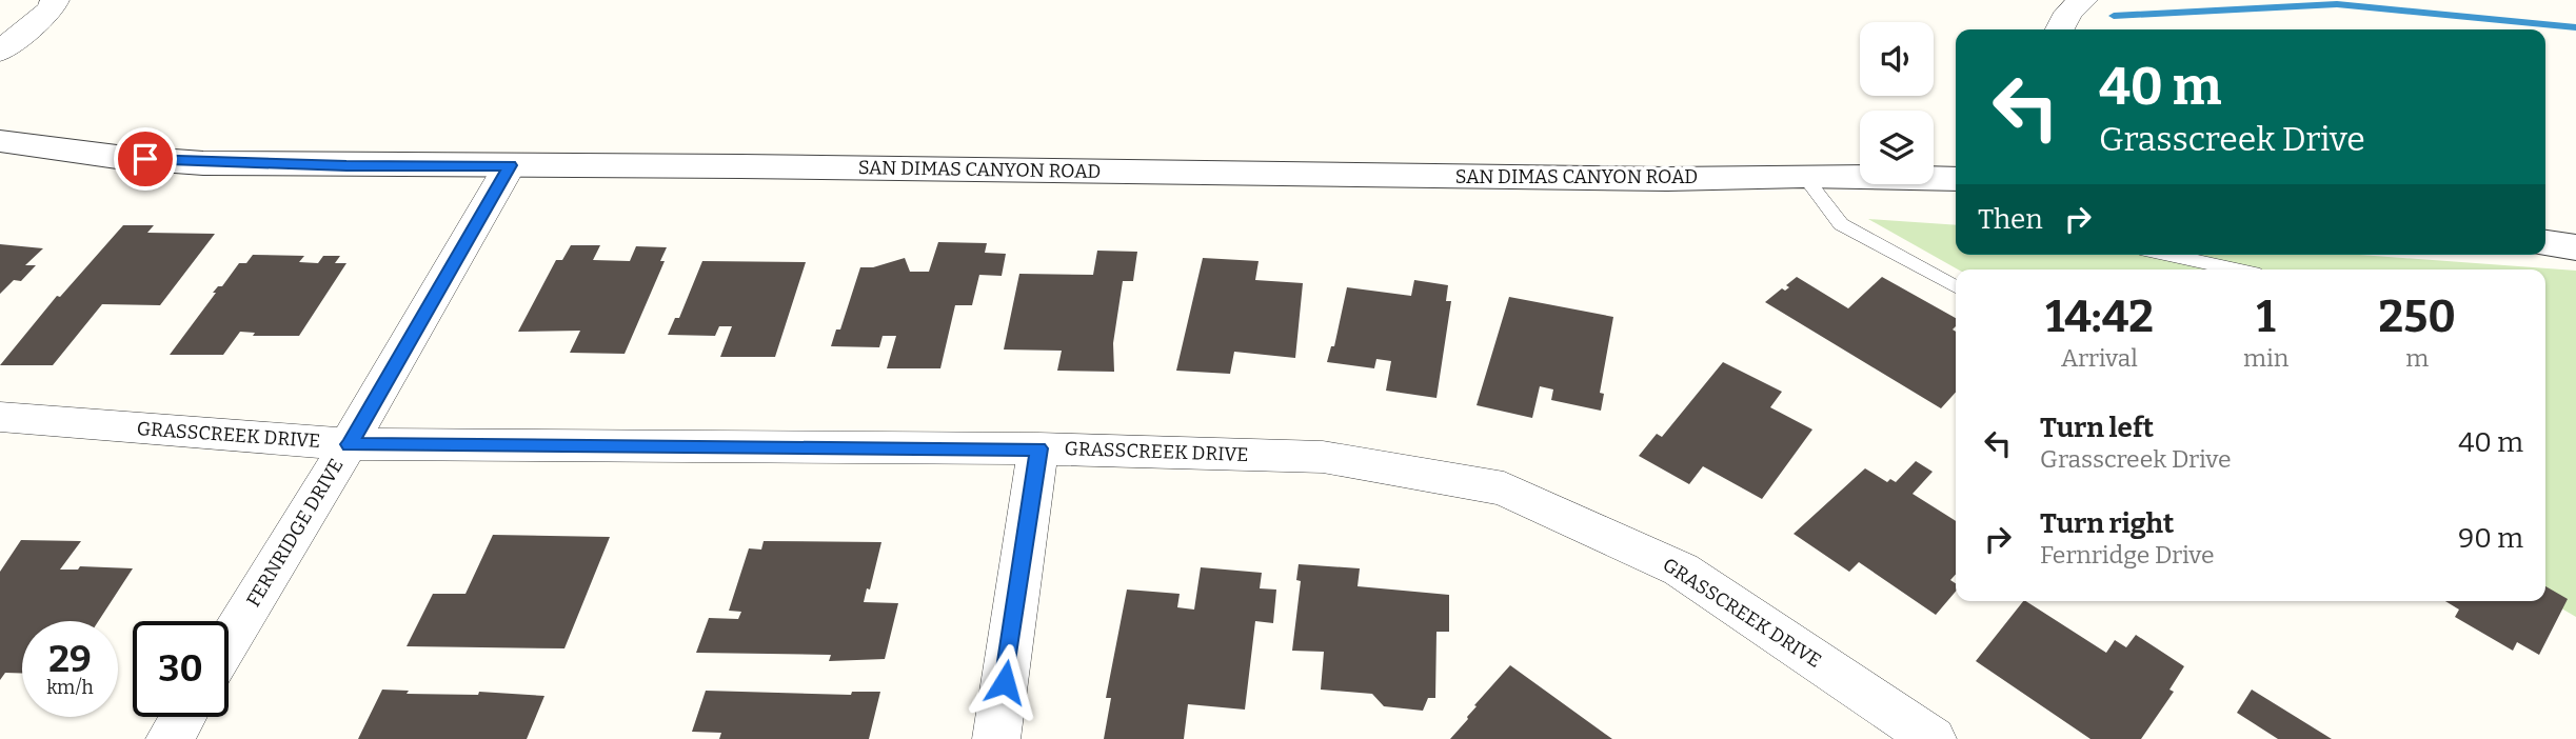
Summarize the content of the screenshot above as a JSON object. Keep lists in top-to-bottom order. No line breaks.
{"streets":{"street":["SAN DIMAS CANYON ROAD","GRASSCREEK DRIVE","FERNRIDGE DRIVE"]},"crossings":[["SAN DIMAS CANYON ROAD","FERNRIDGE DRIVE"],["GRASSCREEK DRIVE","FERNRIDGE DRIVE"]],"page":{"turn":["40 m","Grasscreek Drive"],"then":"Then","eta":["14:42","Arrival","1","min","250","m"],"list":[{"name":"Turn left","note":"Grasscreek Drive","value":"40 m"},{"name":"Turn right","note":"Fernridge Drive","value":"90 m"}],"speed":"29 km/h","limit":"30"}}
